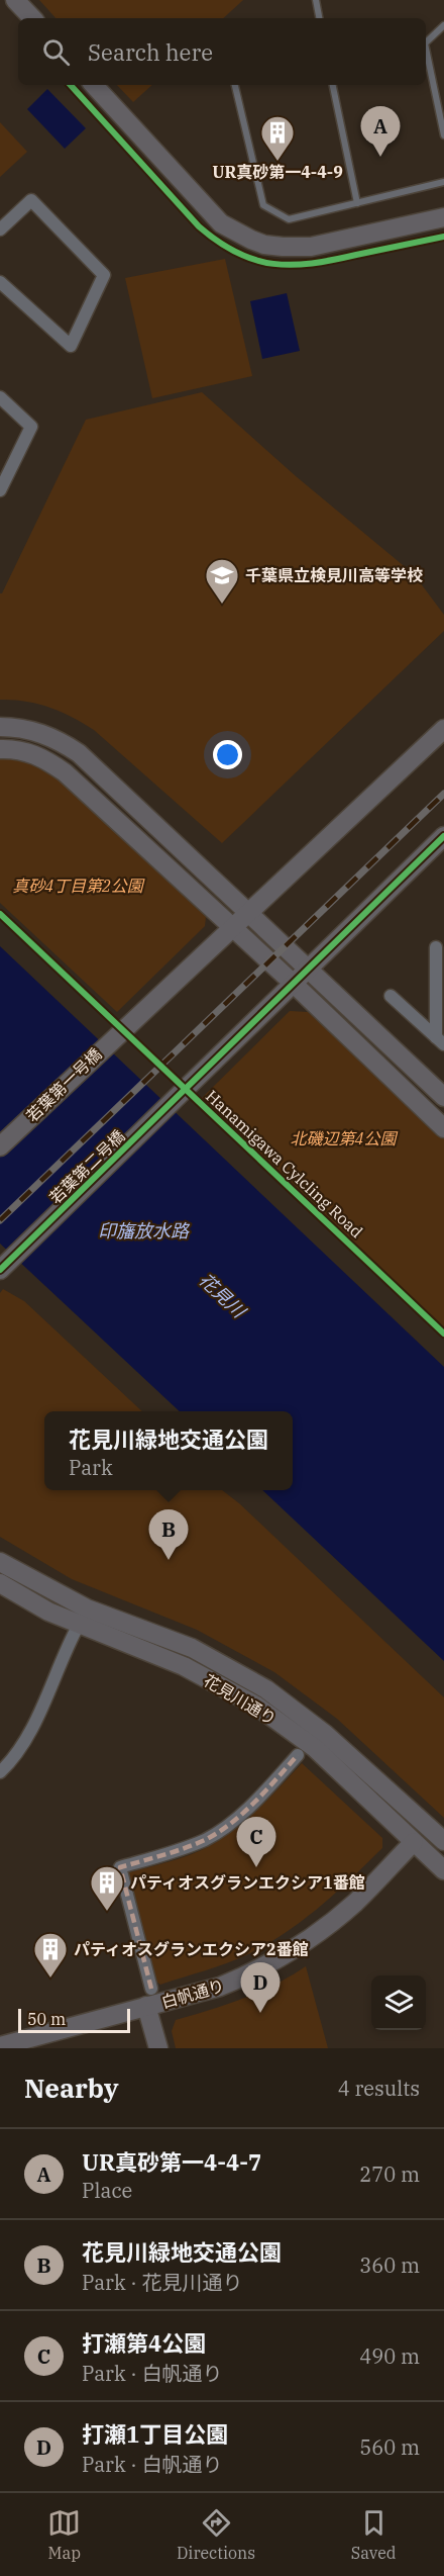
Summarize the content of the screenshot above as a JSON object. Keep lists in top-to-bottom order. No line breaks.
{"streets":{"street":["若葉第一号橋","若葉第二号橋","花見川通り","白帆通り"],"cycle path":["Hanamigawa Cylcling Road"]},"crossings":[["花見川通り","白帆通り"]],"water":["印旛放水路","花見川"],"parks":["真砂4丁目第2公園","北磯辺第4公園"],"places":{"building":["UR真砂第一4-4-9","パティオスグランエクシア1番館","パティオスグランエクシア2番館"],"school or university":["千葉県立検見川高等学校"]},"scale_bar":"50 m","page":{"search":"Search here","pins":["A","B","C","D"],"popup":["花見川緑地交通公園","Park"],"scale":"50 m","heading":["Nearby","4 results"],"list":[{"mark":"A","name":"UR真砂第一4-4-7","note":"Place","value":"270 m"},{"mark":"B","name":"花見川緑地交通公園","note":"Park · 花見川通り","value":"360 m"},{"mark":"C","name":"打瀬第4公園","note":"Park · 白帆通り","value":"490 m"},{"mark":"D","name":"打瀬1丁目公園","note":"Park · 白帆通り","value":"560 m"}],"nav":["Map","Directions","Saved"]}}
